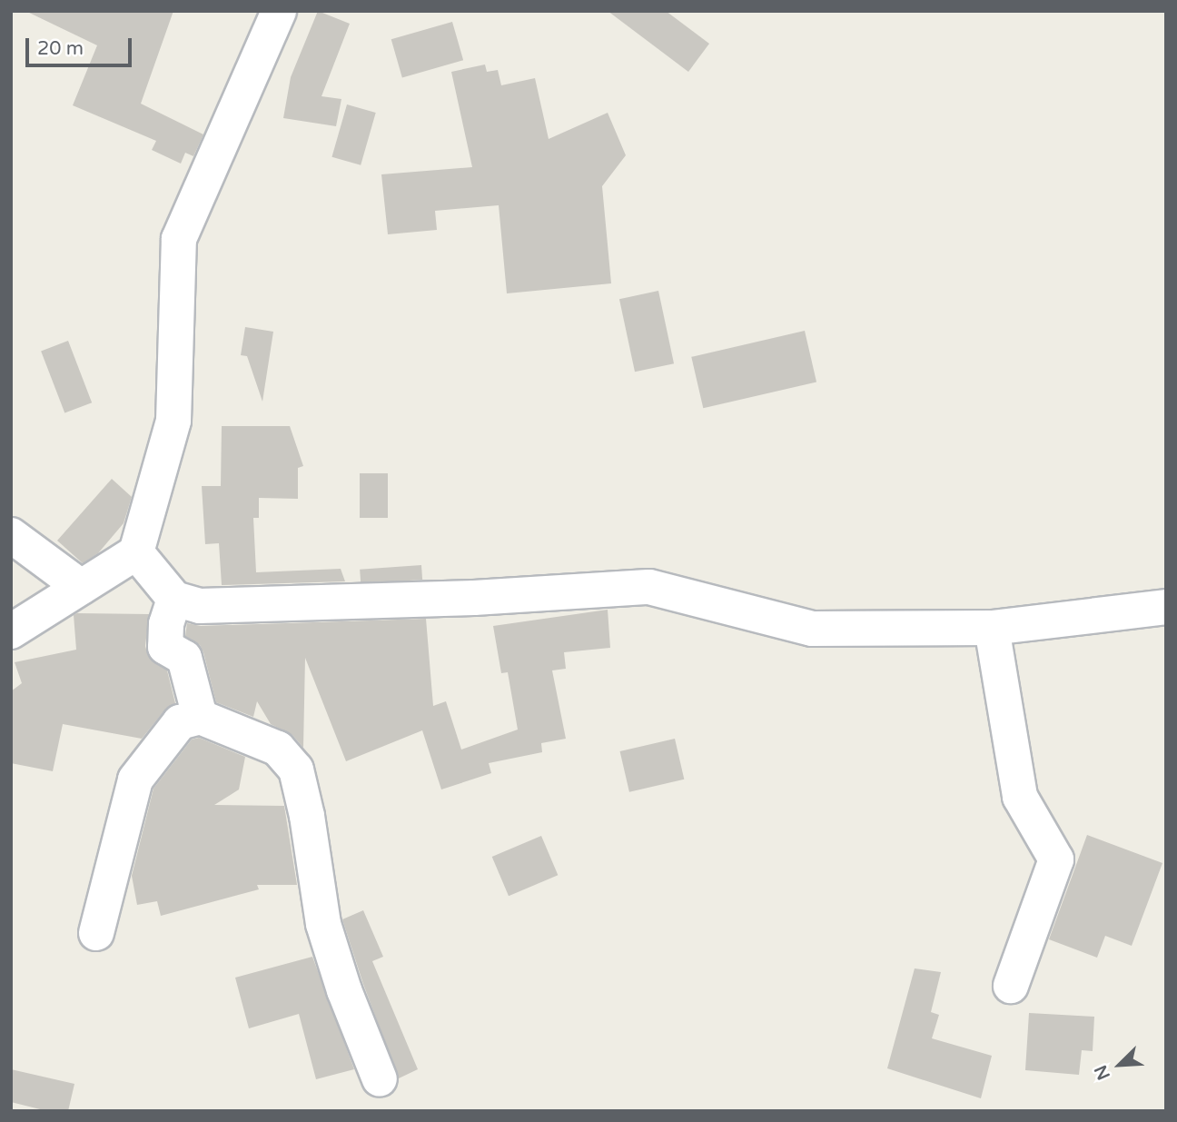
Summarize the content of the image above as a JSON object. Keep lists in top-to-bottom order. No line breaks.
{"scale_bar":"20 m","north":"bottom left"}
